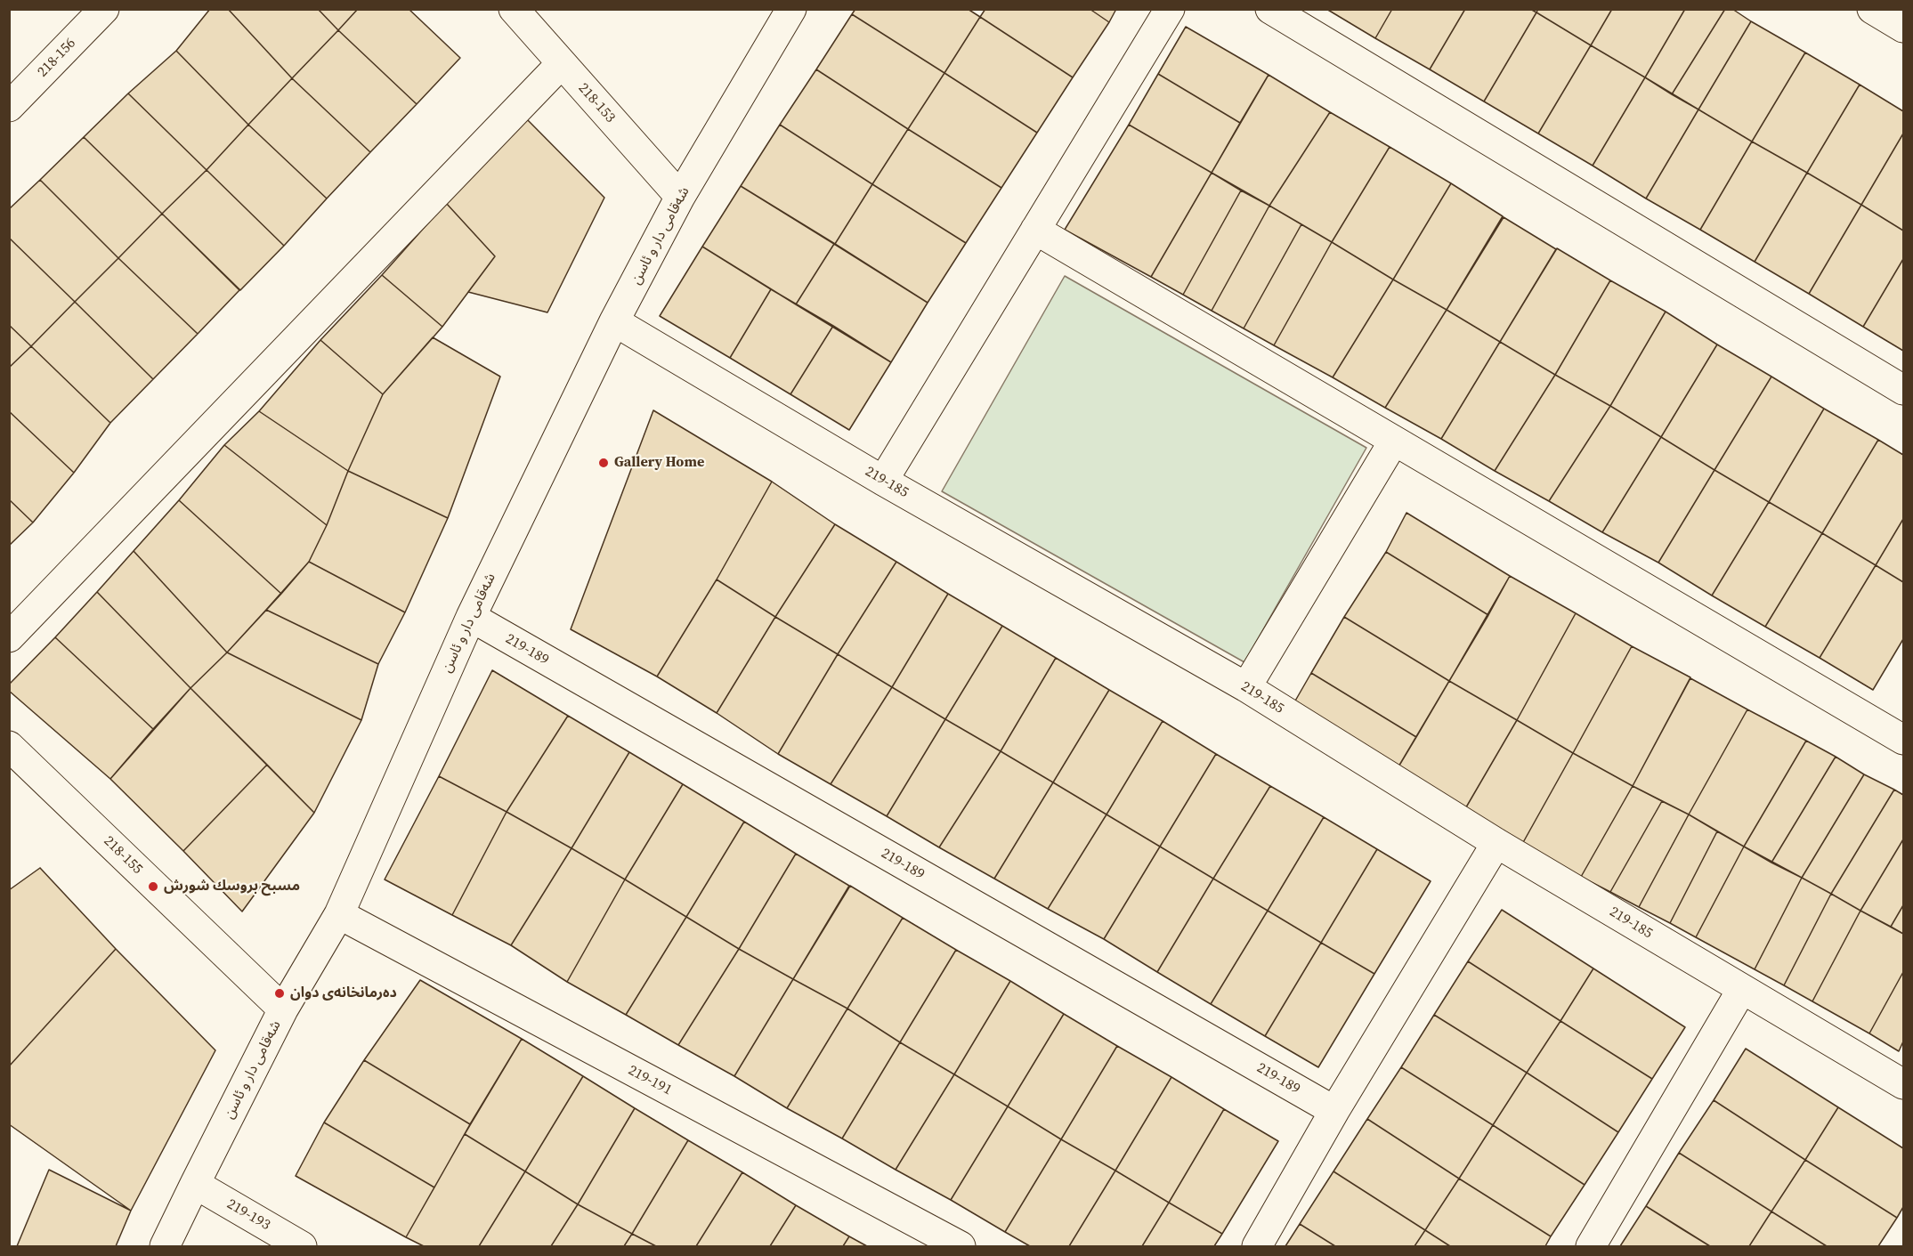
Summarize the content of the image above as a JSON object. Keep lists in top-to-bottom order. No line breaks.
{"streets":{"street":["218-156","218-153","شەقامی دار و ئاسن","219-185","219-189","218-155","219-191","219-193"]},"crossings":[["218-153","شەقامی دار و ئاسن"],["شەقامی دار و ئاسن","219-185"],["شەقامی دار و ئاسن","219-189"],["شەقامی دار و ئاسن","218-155"],["شەقامی دار و ئاسن","219-191"],["شەقامی دار و ئاسن","219-193"]],"places":["Gallery Home","مسبح بروسك شورش","دەرمانخانەی دوان"]}
